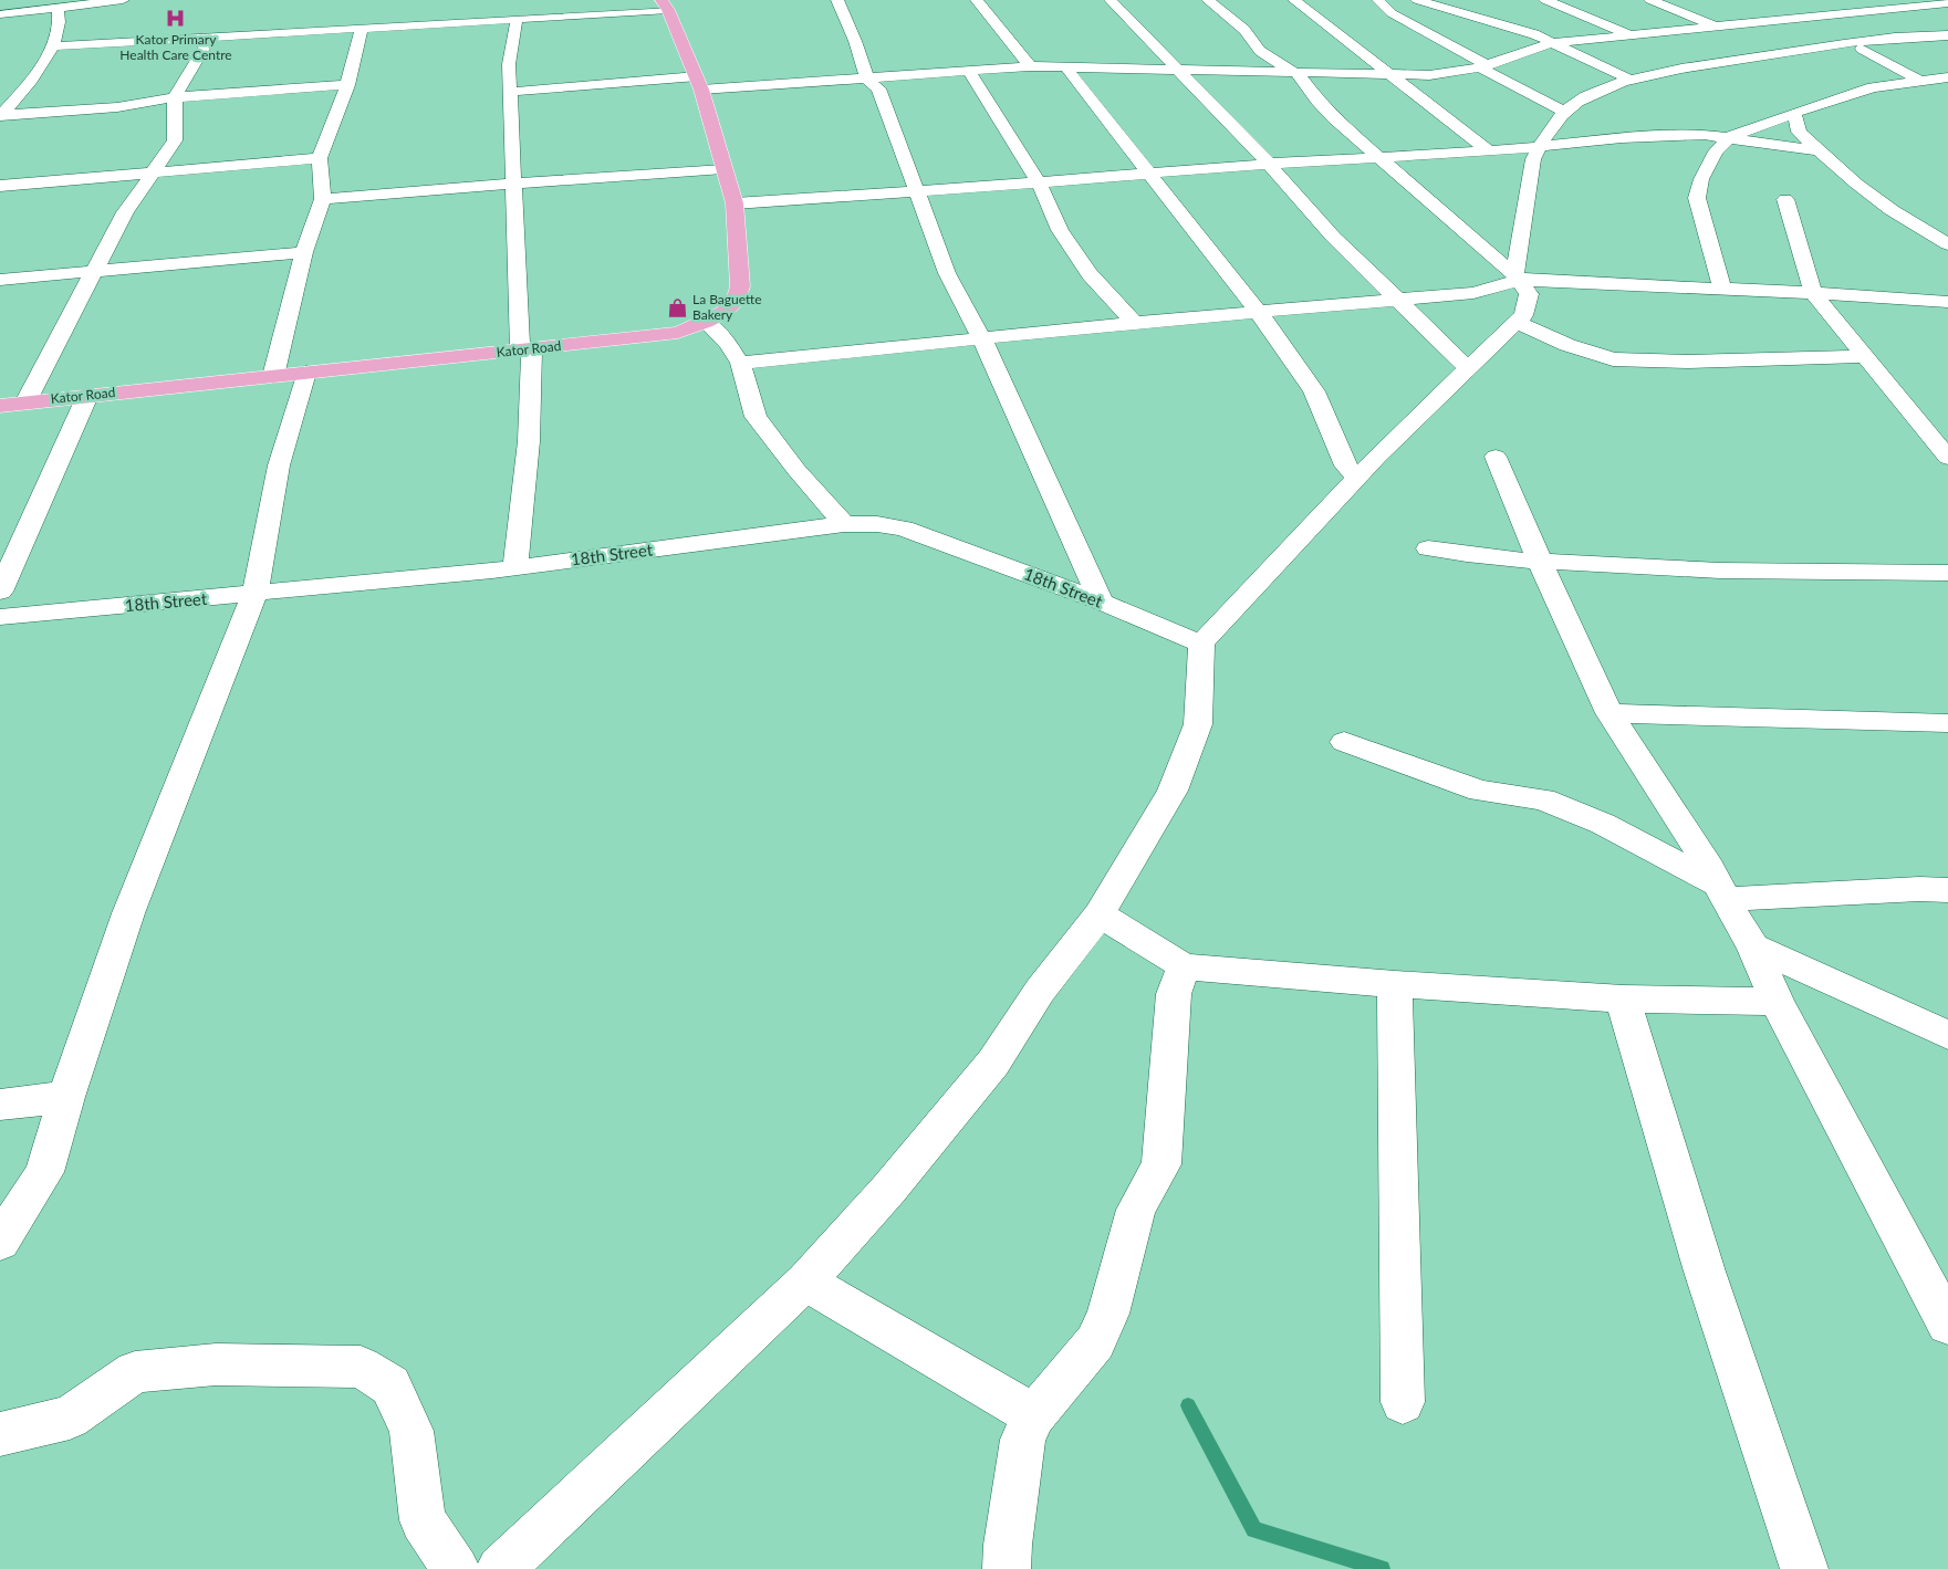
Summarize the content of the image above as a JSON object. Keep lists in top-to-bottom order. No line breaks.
{"streets":{"main road":["Kator Road"],"street":["18th Street"]},"places":{"hospital":["Kator Primary Health Care Centre"],"shop":["La Baguette Bakery"]}}
